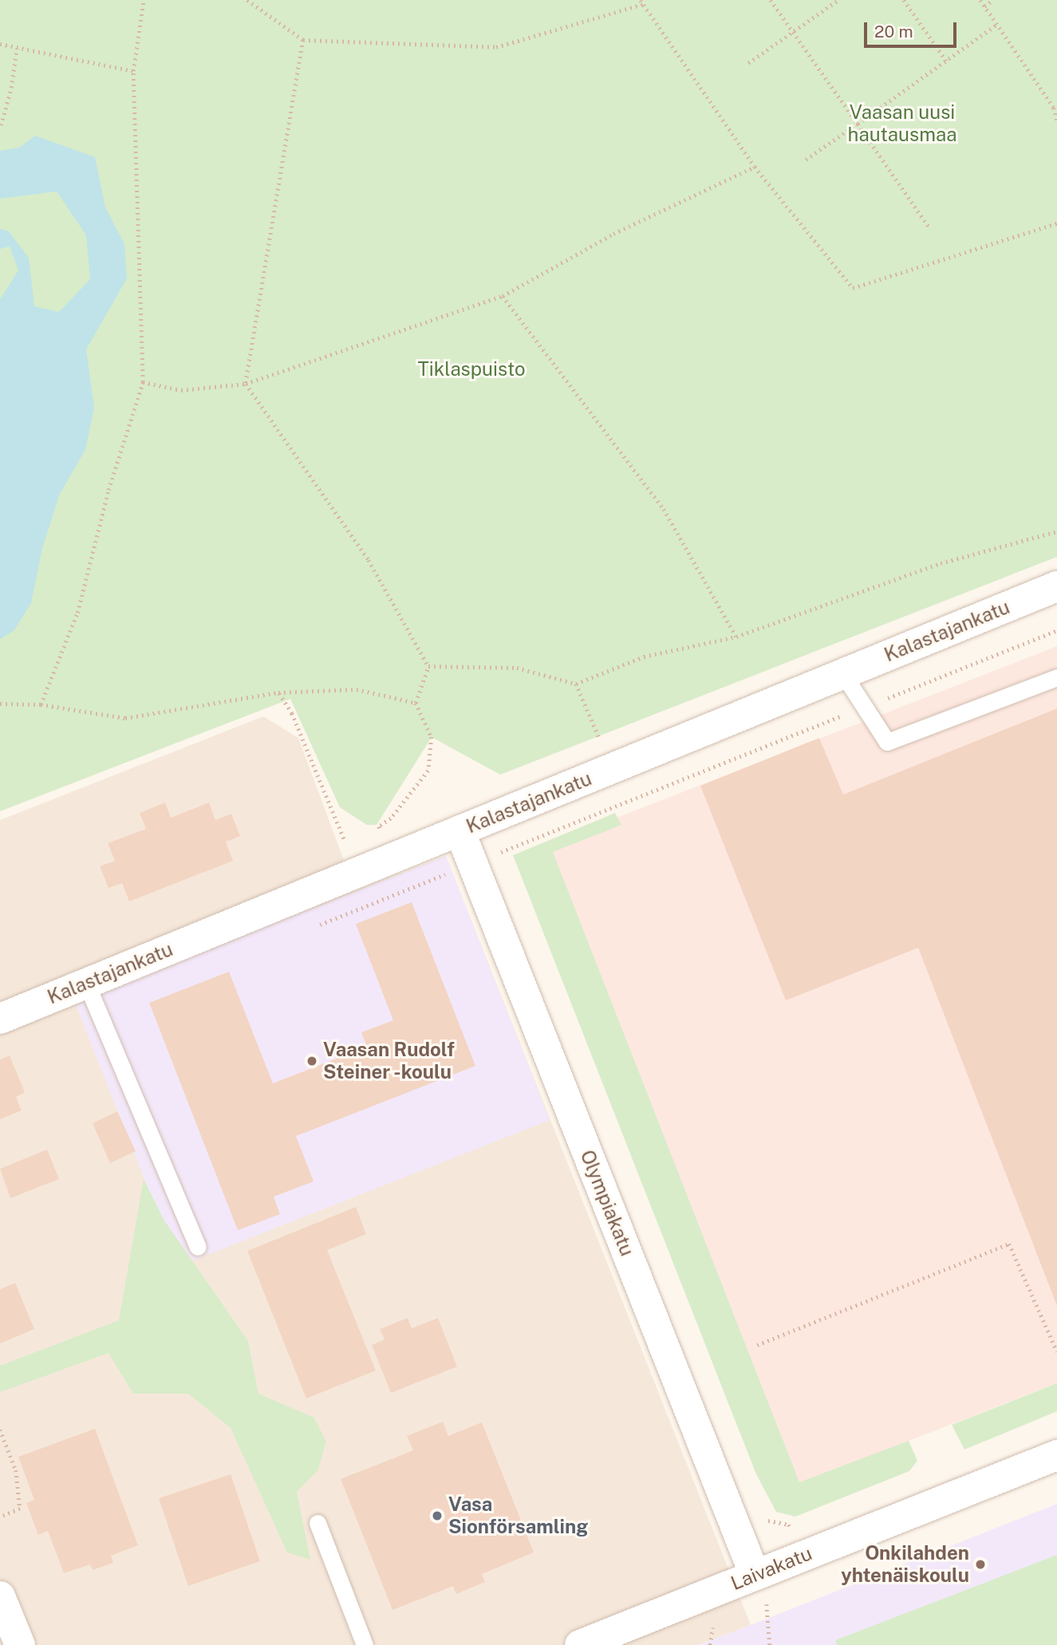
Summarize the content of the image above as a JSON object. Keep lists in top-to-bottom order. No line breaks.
{"streets":{"street":["Kalastajankatu","Olympiakatu","Laivakatu"]},"crossings":[["Kalastajankatu","Olympiakatu"],["Olympiakatu","Laivakatu"]],"parks":["Vaasan uusi hautausmaa","Tiklaspuisto"],"places":["Vaasan Rudolf Steiner -koulu","Vasa Sionförsamling","Onkilahden yhtenäiskoulu"],"scale_bar":"20 m"}
